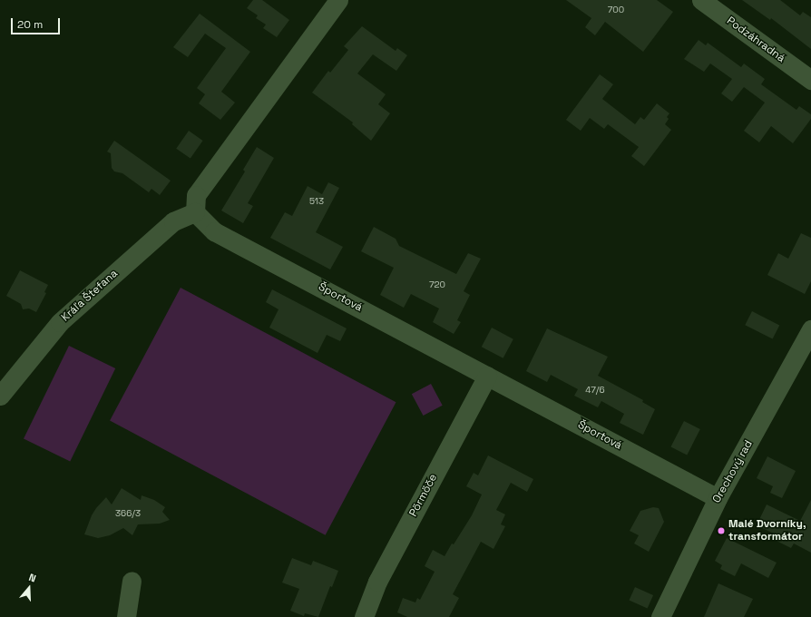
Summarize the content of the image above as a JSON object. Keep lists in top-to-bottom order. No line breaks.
{"streets":{"street":["Podzáhradná","Kráľa Štefana","Športová","Orechový rad","Pörmöče"]},"crossings":[["Kráľa Štefana","Športová"],["Športová","Orechový rad"],["Športová","Pörmöče"]],"places":["Malé Dvorníky, transformátor"],"house_numbers":["700","513","720","47/6","366/3"],"scale_bar":"20 m","north":"top"}
